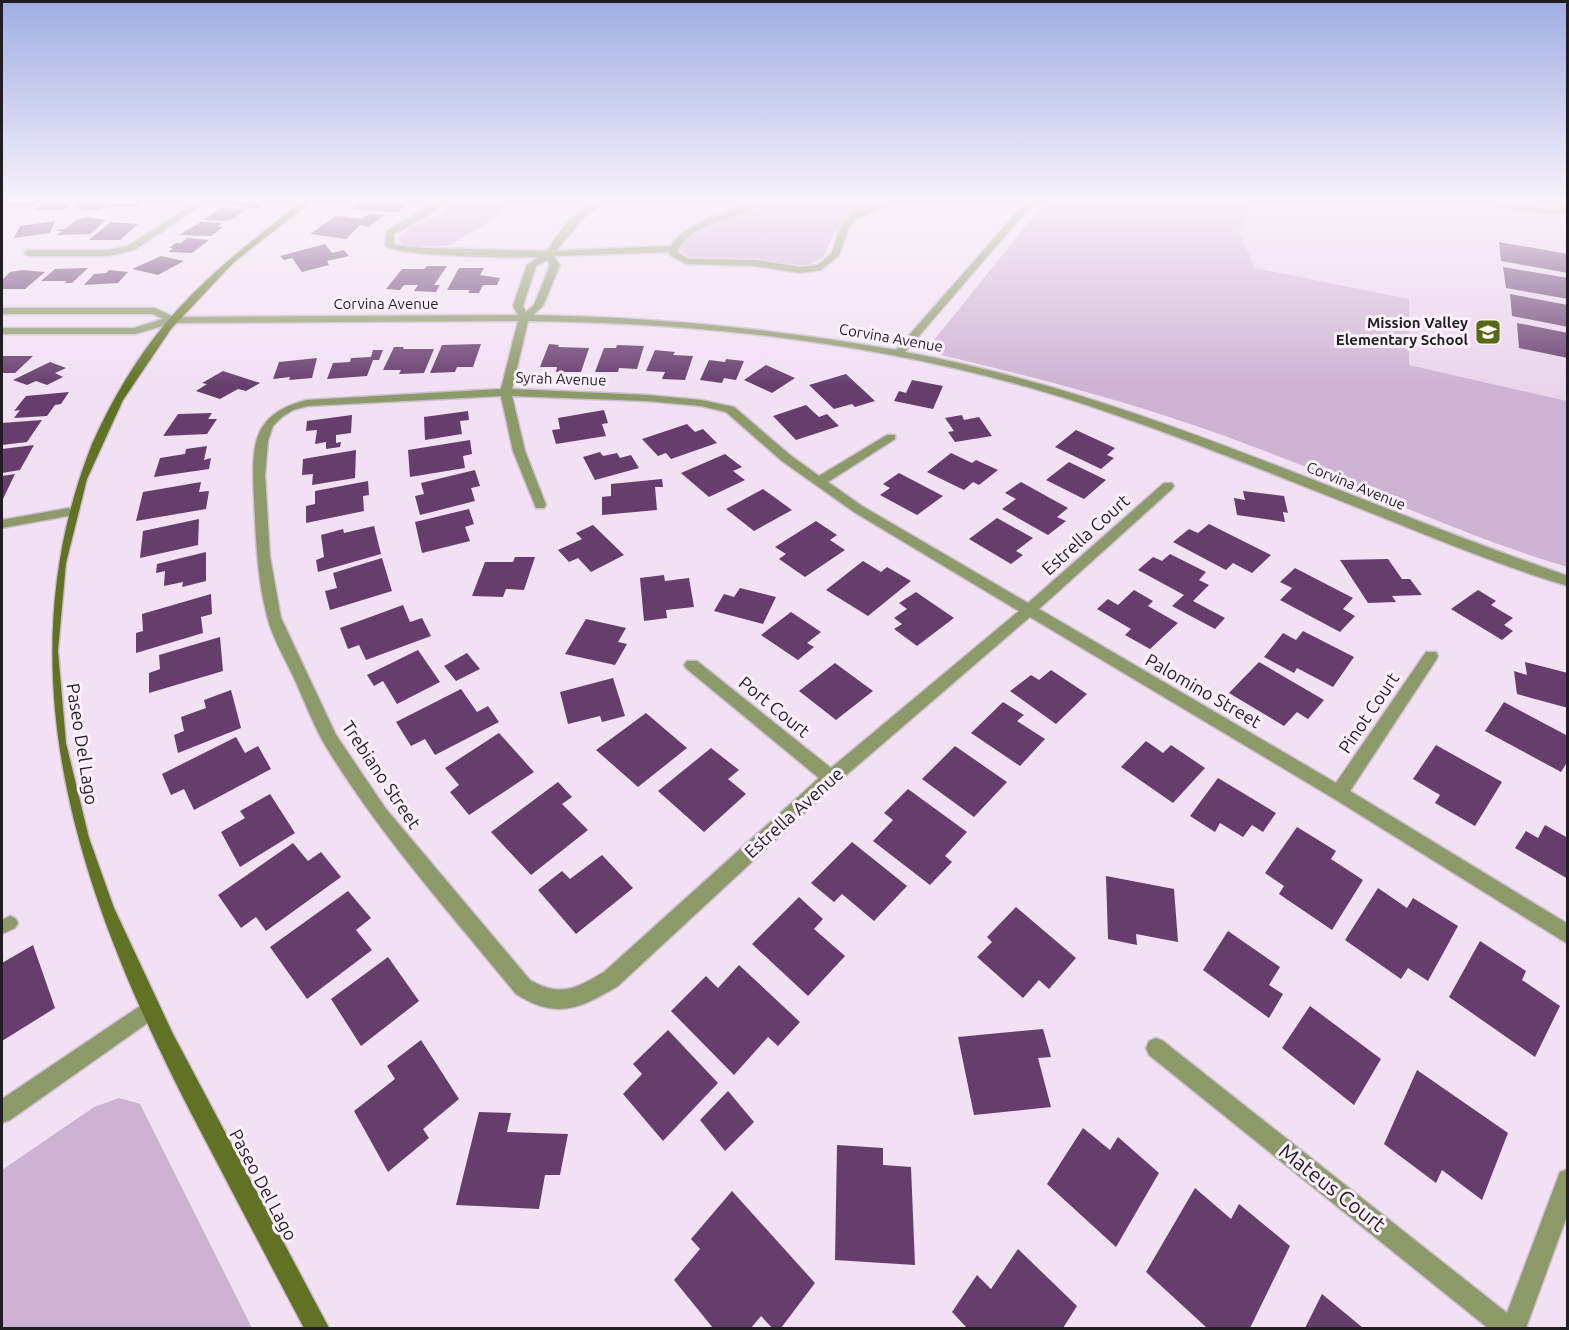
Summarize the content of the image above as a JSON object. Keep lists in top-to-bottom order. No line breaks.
{"streets":{"street":["Corvina Avenue","Syrah Avenue","Estrella Court","Palomino Street","Port Court","Pinot Court","Paseo Del Lago","Trebiano Street","Estrella Avenue","Mateus Court"]},"crossings":[["Corvina Avenue","Paseo Del Lago"],["Syrah Avenue","Palomino Street"],["Syrah Avenue","Trebiano Street"],["Estrella Court","Palomino Street"],["Estrella Court","Estrella Avenue"],["Palomino Street","Pinot Court"],["Palomino Street","Estrella Avenue"],["Port Court","Estrella Avenue"],["Trebiano Street","Estrella Avenue"]],"places":{"school or university":["Mission Valley Elementary School"]}}
